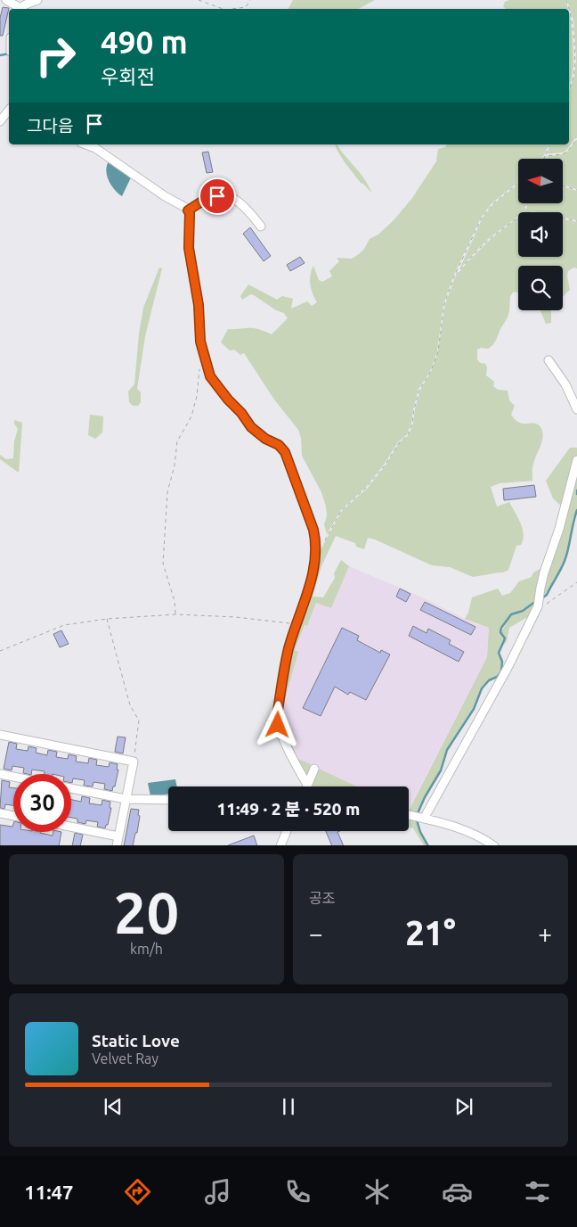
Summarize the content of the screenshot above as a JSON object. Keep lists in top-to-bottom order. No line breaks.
{"north":"left","page":{"turn":["490 m","우회전"],"then":"그다음","limit":"30","trip":"11:49 · 2 분 · 520 m","tile":[["20","km/h"],"공조"],"heat":["−","21°","+"],"song":["Static Love","Velvet Ray"],"tabs":"11:47"}}
